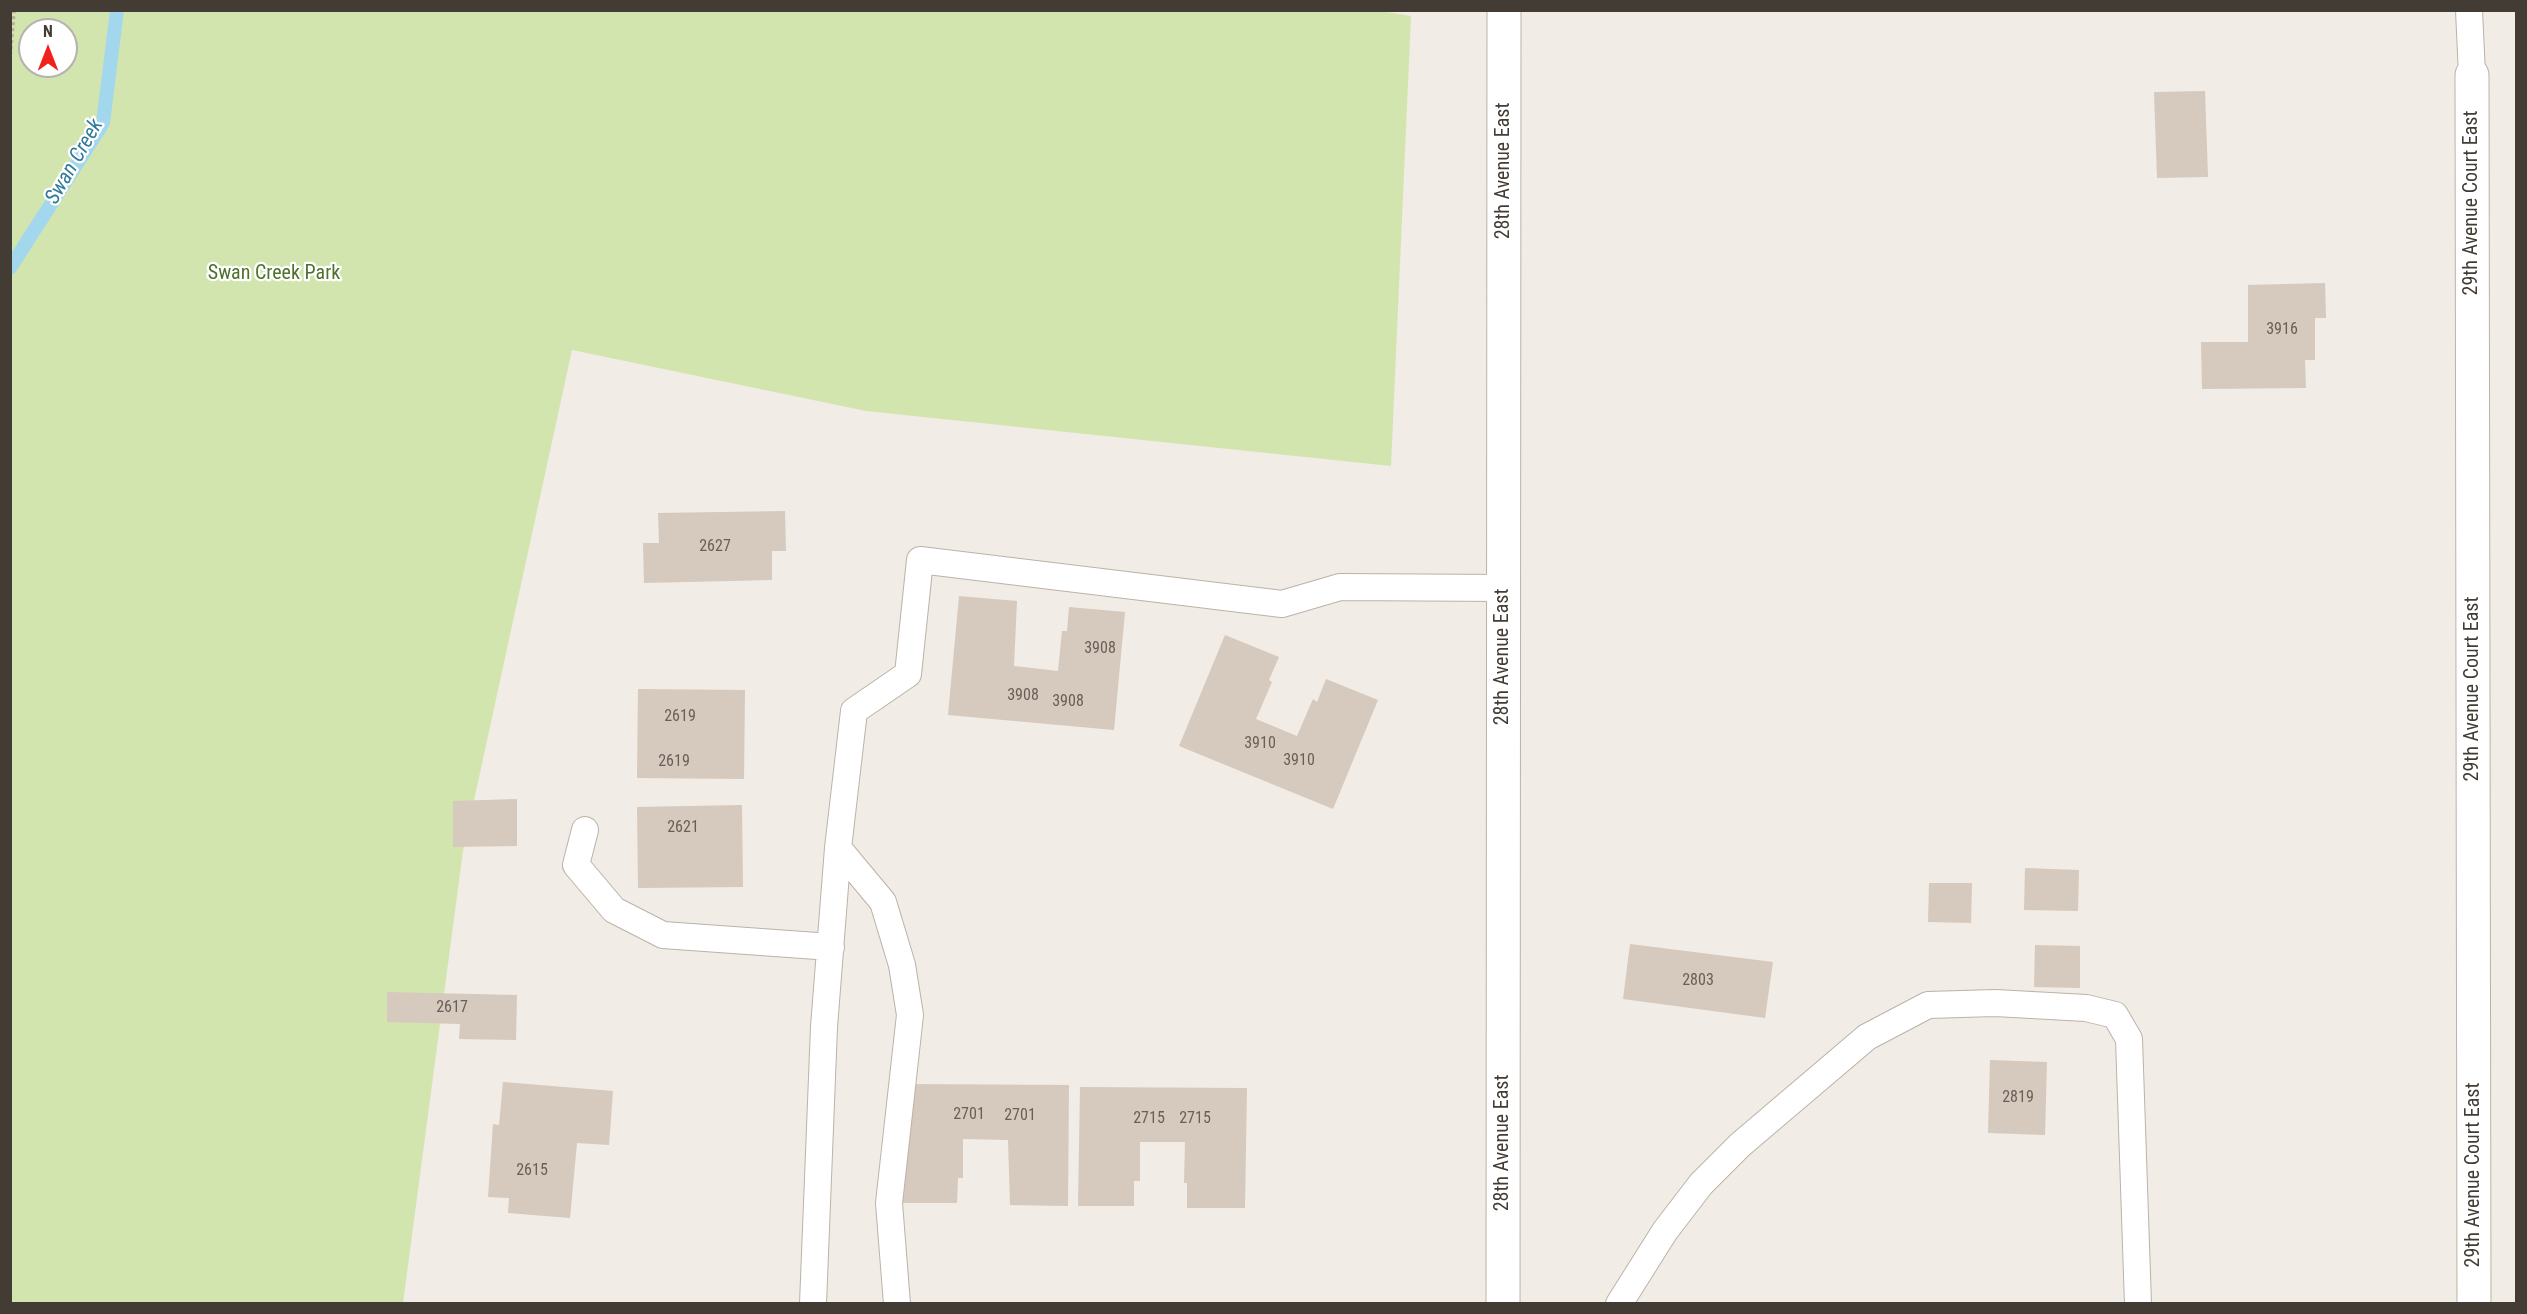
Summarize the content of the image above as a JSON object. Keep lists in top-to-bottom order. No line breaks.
{"streets":{"street":["28th Avenue East","29th Avenue Court East"]},"water":["Swan Creek"],"parks":["Swan Creek Park"],"house_numbers":["3916","2627","3908","3908","3908","2619","3910","3910","2619","2621","2803","2617","2819","2701","2701","2715","2715","2615"],"north":"top"}
